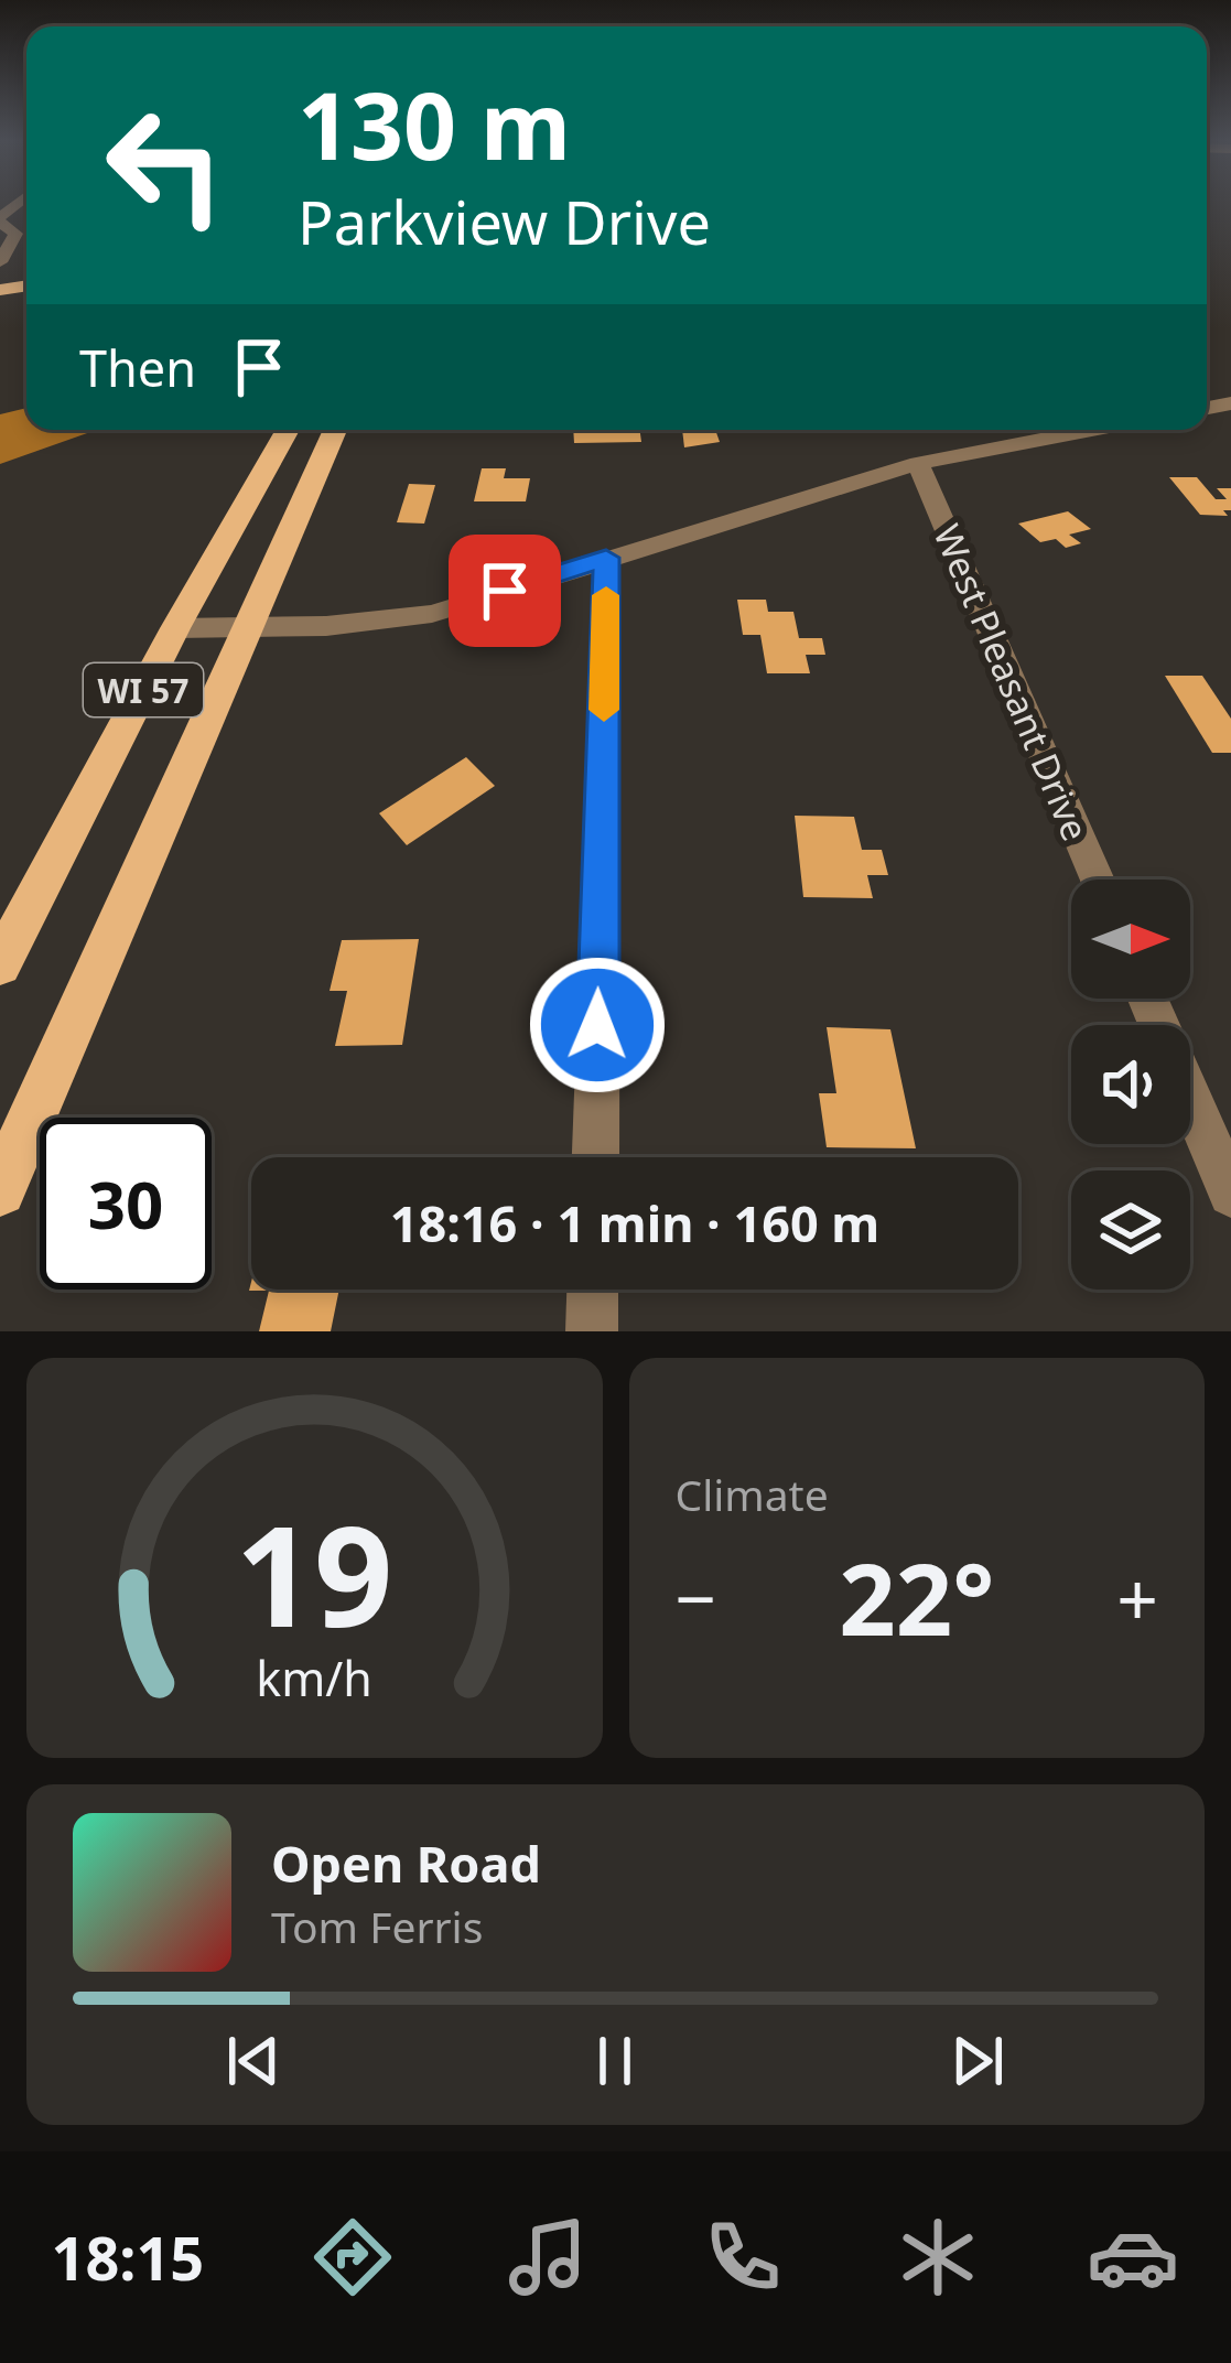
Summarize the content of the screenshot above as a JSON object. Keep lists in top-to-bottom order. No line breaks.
{"streets":{"main road":["WI 57"],"street":["West Pleasant Drive"]},"north":"right","page":{"turn":["130 m","Parkview Drive"],"then":"Then","limit":"30","trip":"18:16 · 1 min · 160 m","tile":"Climate","heat":["−","22°","+"],"song":["Open Road","Tom Ferris"],"tabs":"18:15","gauge":["19","km/h"]}}
